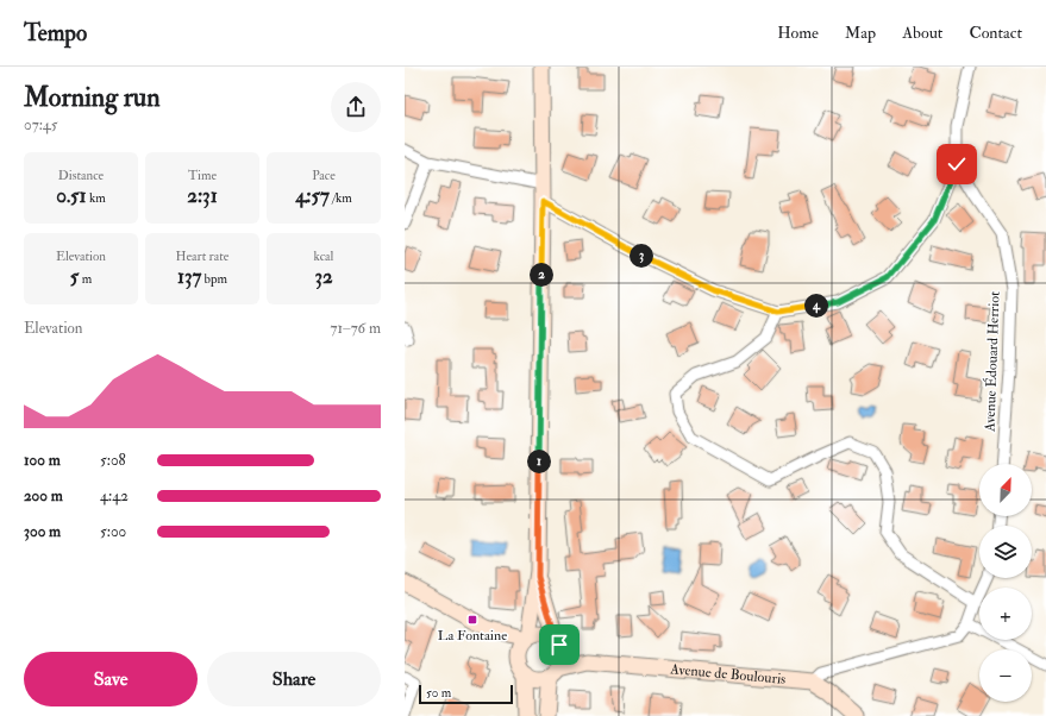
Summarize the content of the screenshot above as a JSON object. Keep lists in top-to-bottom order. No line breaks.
{"streets":{"street":["Avenue Édouard Herriot","Avenue de Boulouris"]},"places":{"transit":["La Fontaine"]},"scale_bar":"50 m","north":"top right","page":{"header":"Tempo","nav":["Home","Map","About","Contact"],"heading":["Morning run","07:45"],"stats":[["Distance","0.51 km"],["Time","2:31"],["Pace","4:57 /km"],["Elevation","5 m"],["Heart rate","137 bpm"],["kcal","32"]],"pins":["3","2","4","1"],"chart":["Elevation","71–76 m"],"list":[{"name":"100 m","note":"5:08"},{"name":"200 m","note":"4:42"},{"name":"300 m","note":"5:00"}],"map_buttons":["+","−"],"buttons":["Save","Share"],"scale":"50 m"}}
